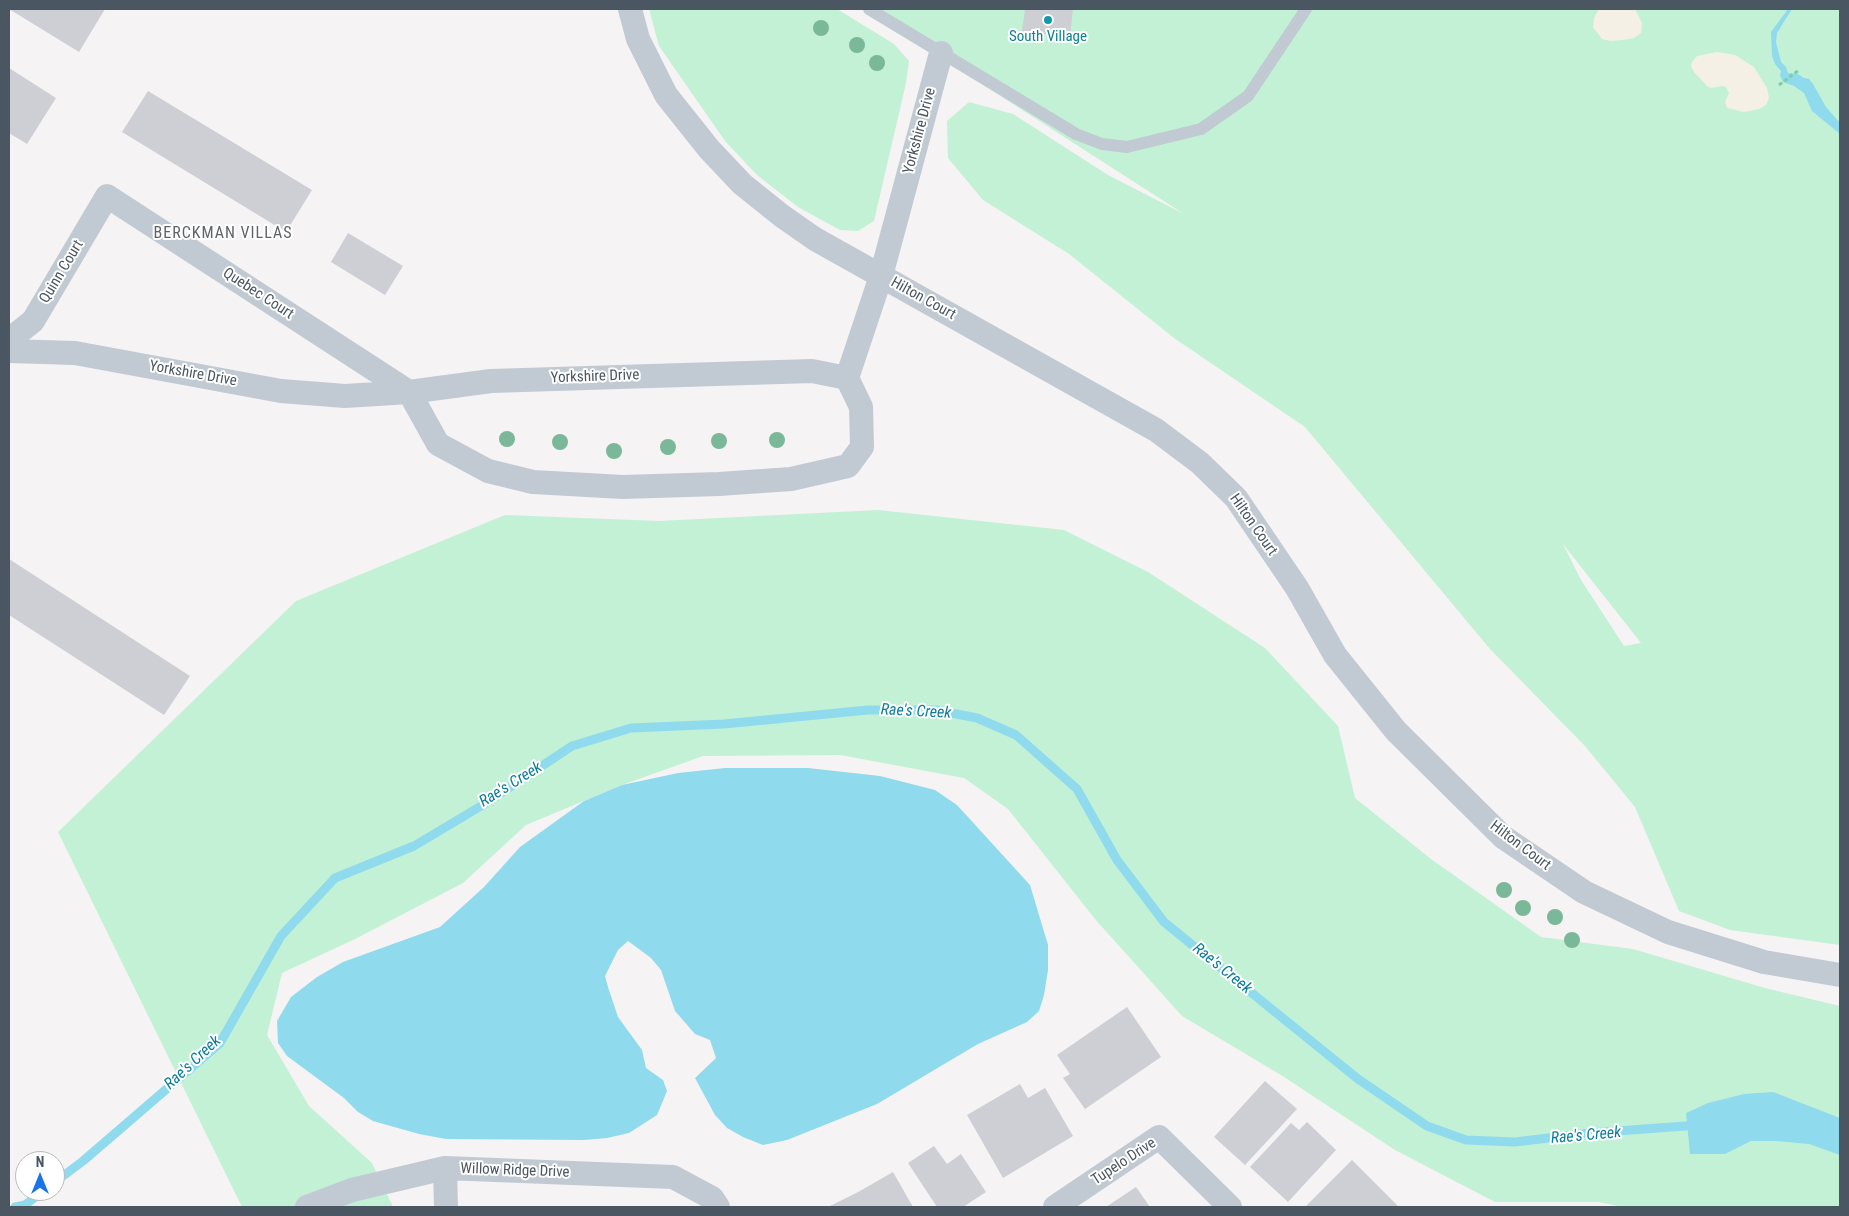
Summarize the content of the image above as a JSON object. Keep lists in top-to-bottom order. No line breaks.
{"streets":{"street":["Yorkshire Drive","Quinn Court","Quebec Court","Hilton Court","Tupelo Drive","Willow Ridge Drive"]},"crossings":[["Yorkshire Drive","Quebec Court"],["Yorkshire Drive","Hilton Court"],["Quinn Court","Quebec Court"]],"districts":["BERCKMAN VILLAS"],"water":["Rae's Creek"],"places":["South Village"],"north":"top"}
